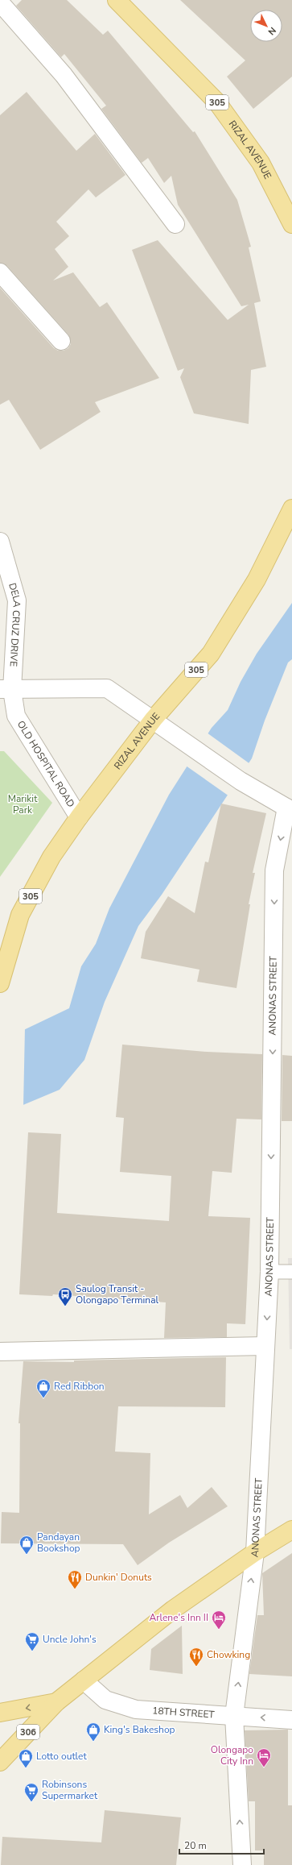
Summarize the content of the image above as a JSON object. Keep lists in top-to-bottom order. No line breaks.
{"streets":{"main road":["305","RIZAL AVENUE","306"],"street":["DELA CRUZ DRIVE","OLD HOSPITAL ROAD","ANONAS STREET","18TH STREET"]},"crossings":[["RIZAL AVENUE","OLD HOSPITAL ROAD"],["RIZAL AVENUE","ANONAS STREET"],["DELA CRUZ DRIVE","OLD HOSPITAL ROAD"],["ANONAS STREET","18TH STREET"],["ANONAS STREET","306"],["18TH STREET","306"]],"parks":["Marikit Park"],"places":{"bus stop":["Saulog Transit - Olongapo Terminal"],"shop":["Red Ribbon","Pandayan Bookshop","King's Bakeshop","Lotto outlet"],"restaurant":["Dunkin' Donuts","Chowking"],"hotel":["Arlene's Inn II","Olongapo City Inn"],"supermarket":["Uncle John's","Robinsons Supermarket"]},"scale_bar":"20 m","north":"bottom right"}
